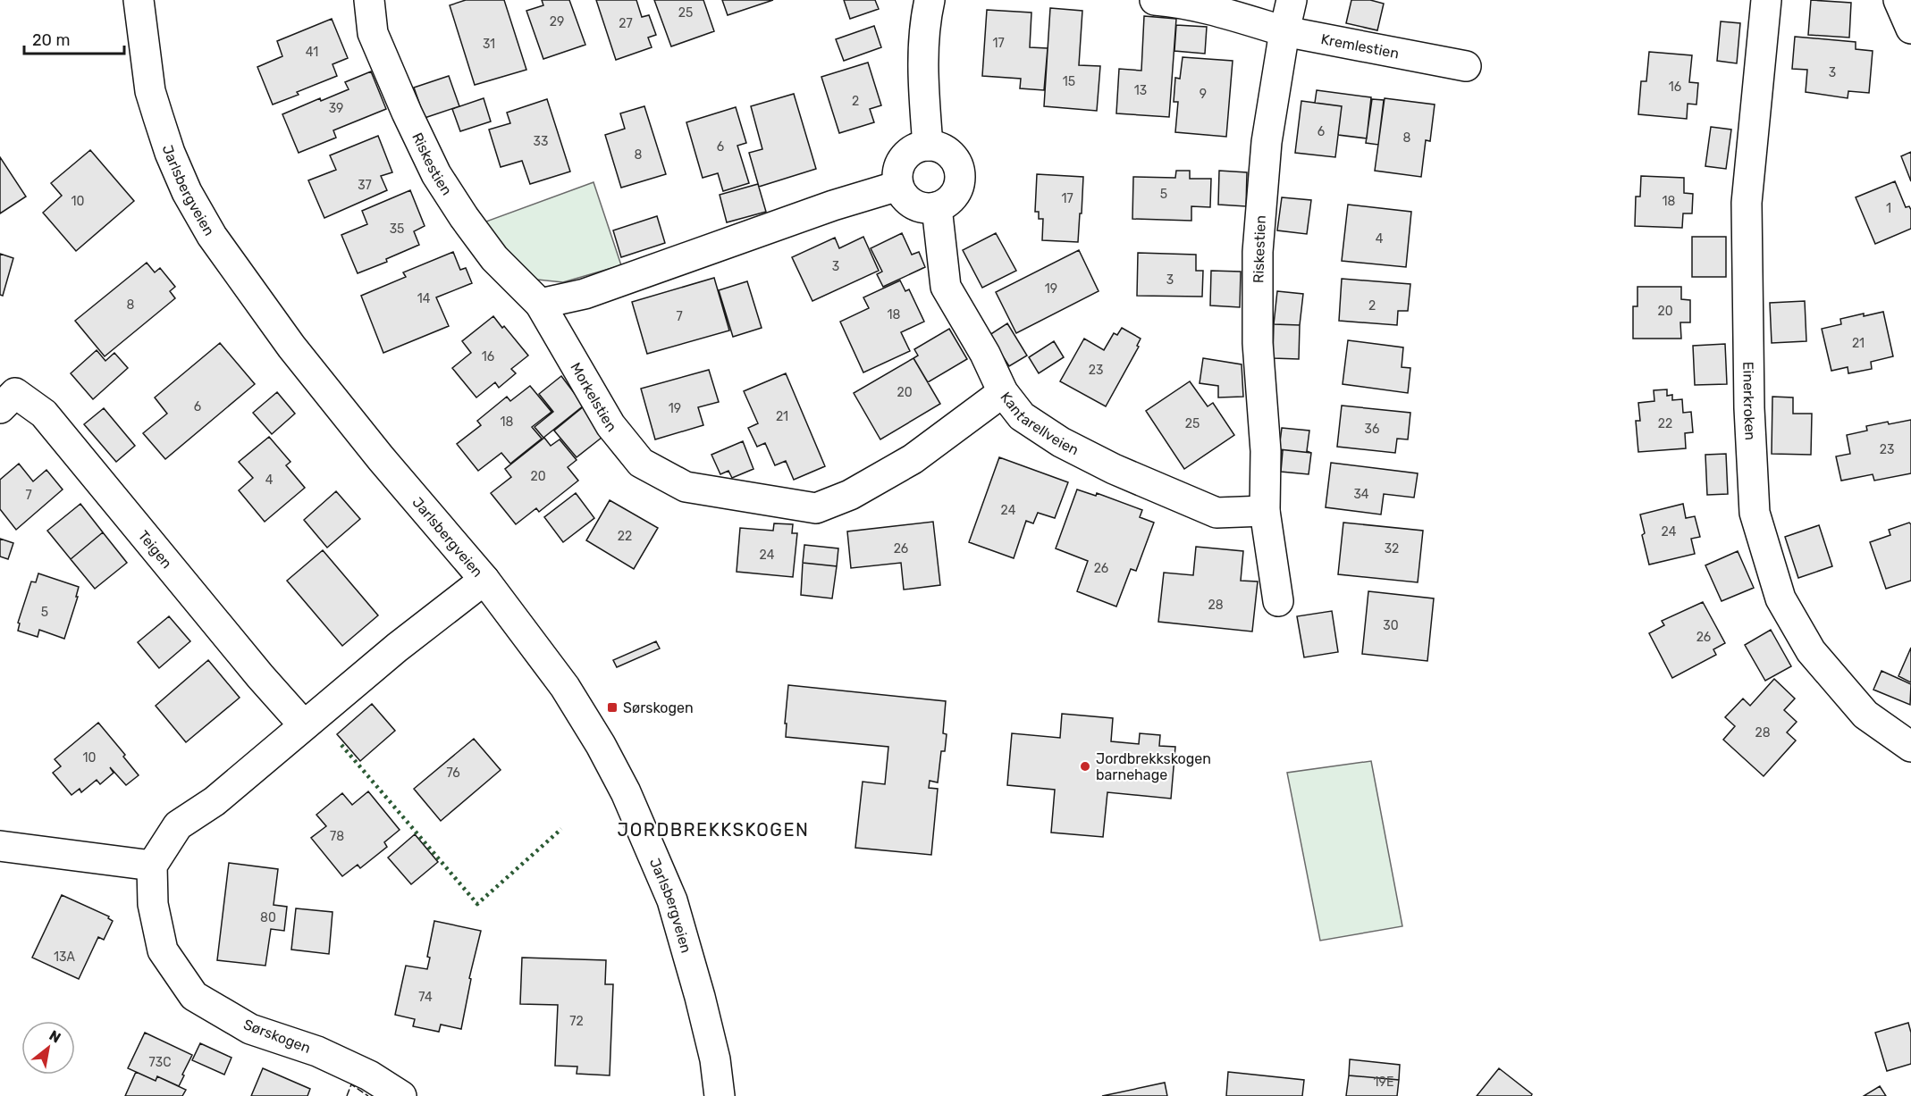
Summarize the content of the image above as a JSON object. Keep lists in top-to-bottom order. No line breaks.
{"streets":{"street":["Kremlestien","Riskestien","Jarlsbergveien","Morkelstien","Einerkroken","Kantarellveien","Teigen","Sørskogen"]},"crossings":[["Kremlestien","Riskestien"],["Riskestien","Morkelstien"],["Riskestien","Kantarellveien"],["Morkelstien","Kantarellveien"]],"districts":["JORDBREKKSKOGEN"],"places":{"transit":["Sørskogen"],"other":["Jordbrekkskogen barnehage"]},"house_numbers":["25","29","27","17","31","41","3","15","16","13","9","2","39","6","8","33","6","8","37","5","17","10","18","1","35","4","3","3","19","14","8","2","20","18","7","21","16","23","20","6","19","21","18","25","22","36","23","20","4","34","7","24","24","22","26","32","24","26","28","5","30","26","28","10","76","78","80","13A","74","72","73C","19E"],"scale_bar":"20 m","north":"top right"}
